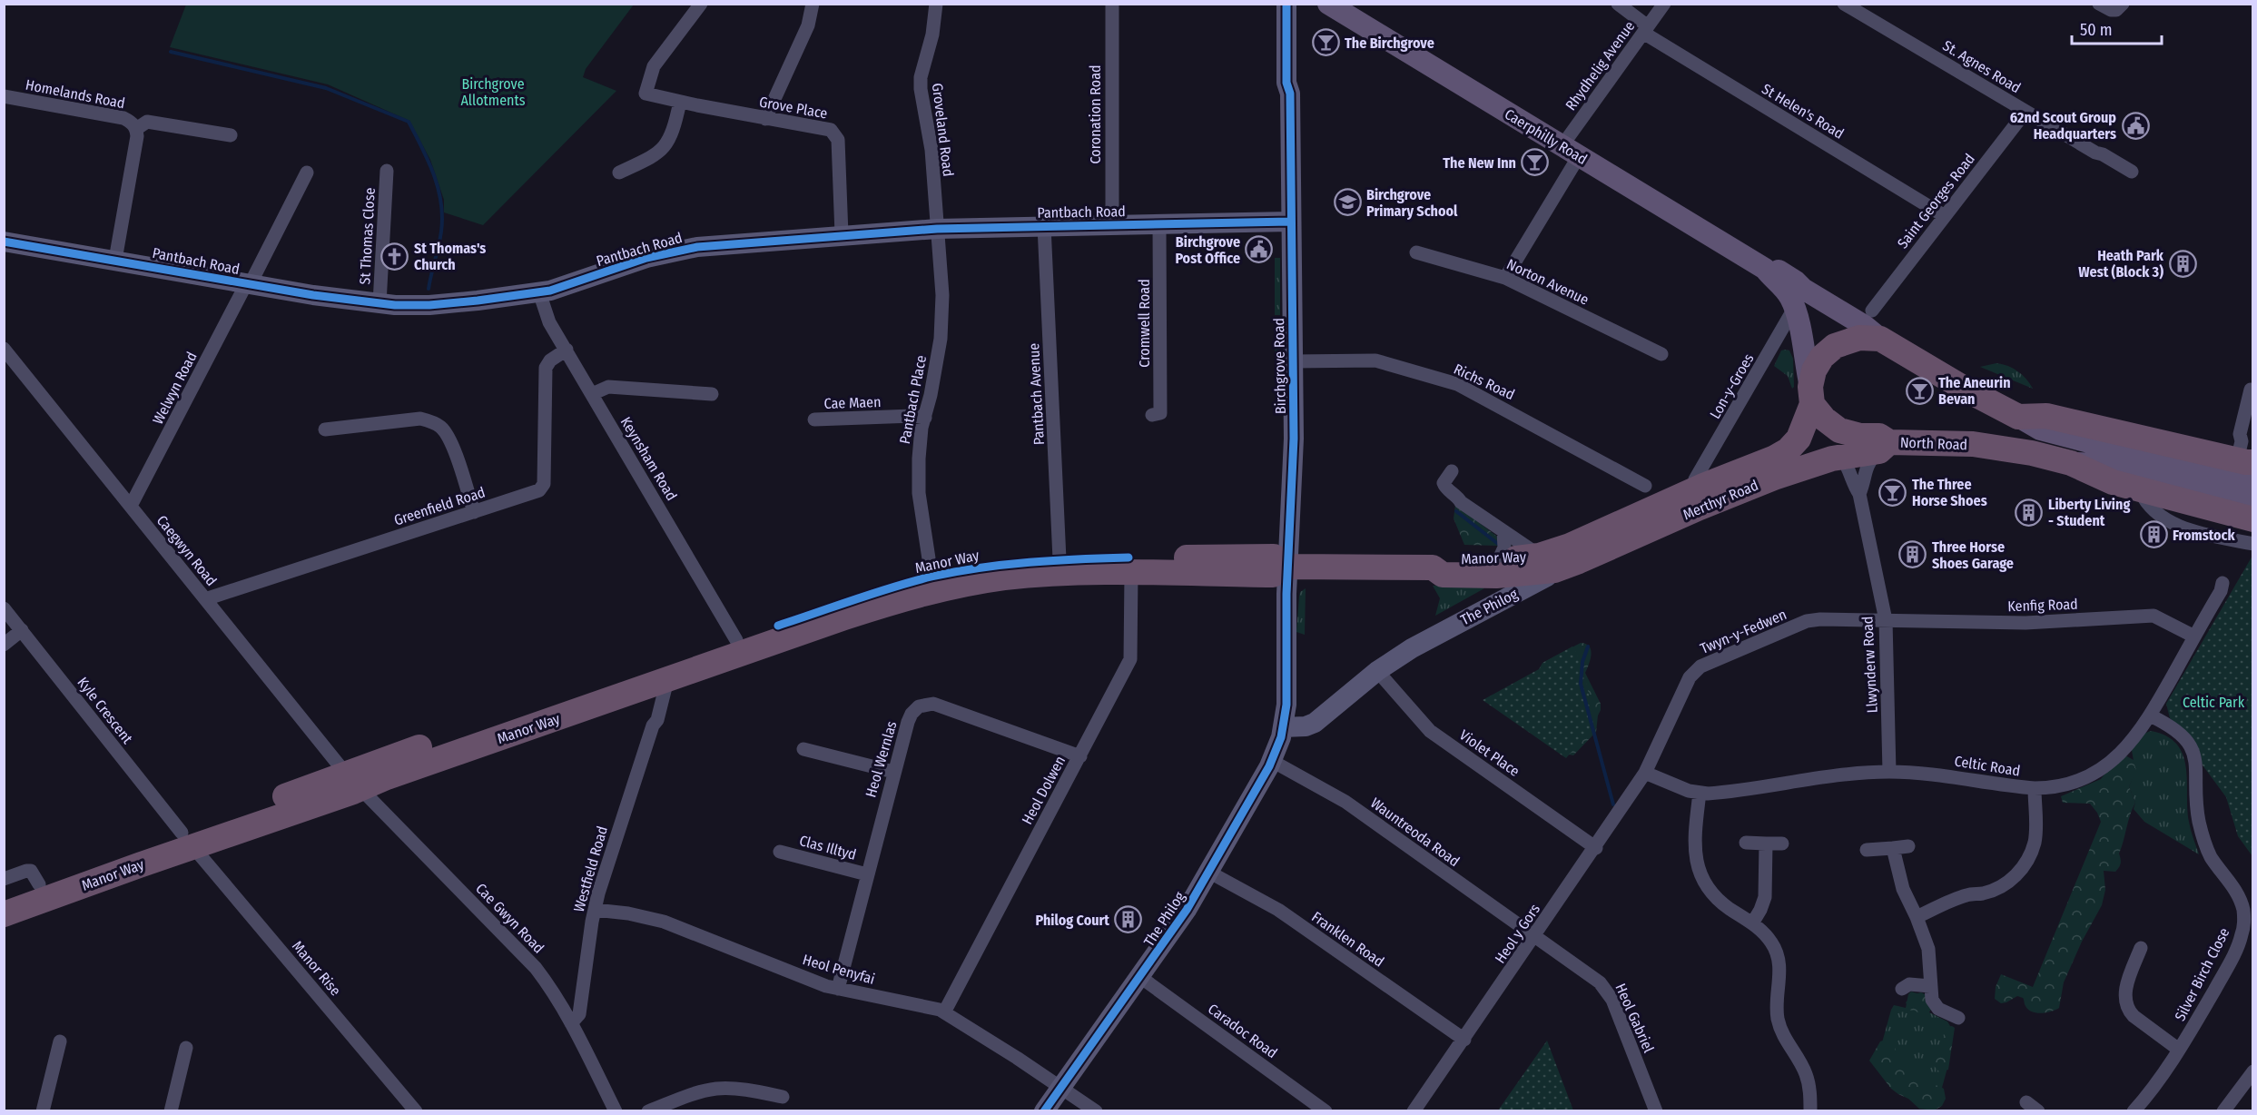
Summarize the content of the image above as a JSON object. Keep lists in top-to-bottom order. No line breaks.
{"streets":{"highway":["North Road","Merthyr Road","Manor Way"],"main road":["Caerphilly Road"],"street":["Rhydhelig Avenue","St. Agnes Road","Homelands Road","Grove Place","St Helen's Road","Coronation Road","Groveland Road","Saint Georges Road","Pantbach Road","St Thomas Close","Norton Avenue","Cromwell Road","Birchgrove Road","Richs Road","Lon-y-Groes","Welwyn Road","Pantbach Avenue","Pantbach Place","Cae Maen","Keynsham Road","Greenfield Road","Caegwyn Road","Kenfig Road","The Philog","Twyn-y-Fedwen","Llwynderw Road","Kyle Crescent","Violet Place","Heol Wernlas","Celtic Road","Heol Dolwen","Wauntreoda Road","Clas Illtyd","Westfield Road","Cae Gwyn Road","Heol y Gors","Franklen Road","Manor Rise","Heol Penyfai","Silver Birch Close","Heol Gabriel","Caradoc Road"]},"crossings":[["Rhydhelig Avenue","St Helen's Road"],["Rhydhelig Avenue","Caerphilly Road"],["Rhydhelig Avenue","Norton Avenue"],["St. Agnes Road","Saint Georges Road"],["Homelands Road","Pantbach Road"],["Grove Place","Pantbach Road"],["St Helen's Road","Saint Georges Road"],["Coronation Road","Pantbach Road"],["Groveland Road","Pantbach Road"],["Groveland Road","Pantbach Place"],["Caerphilly Road","Lon-y-Groes"],["Caerphilly Road","North Road"],["Caerphilly Road","Merthyr Road"],["Pantbach Road","St Thomas Close"],["Pantbach Road","Cromwell Road"],["Pantbach Road","Birchgrove Road"],["Pantbach Road","Welwyn Road"],["Pantbach Road","Pantbach Avenue"],["Pantbach Road","Pantbach Place"],["Pantbach Road","Keynsham Road"],["Birchgrove Road","Richs Road"],["Birchgrove Road","Manor Way"],["Birchgrove Road","The Philog"],["Welwyn Road","Caegwyn Road"],["Pantbach Avenue","Manor Way"],["Pantbach Place","Cae Maen"],["Pantbach Place","Manor Way"],["North Road","Merthyr Road"],["North Road","Llwynderw Road"],["Keynsham Road","Greenfield Road"],["Keynsham Road","Manor Way"],["Merthyr Road","Manor Way"],["Merthyr Road","The Philog"],["Merthyr Road","Llwynderw Road"],["Greenfield Road","Caegwyn Road"],["Caegwyn Road","Manor Way"],["Caegwyn Road","Cae Gwyn Road"],["Manor Way","The Philog"],["Manor Way","Kyle Crescent"],["Manor Way","Heol Dolwen"],["Manor Way","Westfield Road"],["Manor Way","Cae Gwyn Road"],["Manor Way","Manor Rise"],["Kenfig Road","Twyn-y-Fedwen"],["Kenfig Road","Llwynderw Road"],["Kenfig Road","Celtic Road"],["The Philog","Violet Place"],["The Philog","Wauntreoda Road"],["The Philog","Franklen Road"],["The Philog","Heol Penyfai"],["The Philog","Caradoc Road"],["Twyn-y-Fedwen","Llwynderw Road"],["Twyn-y-Fedwen","Celtic Road"],["Twyn-y-Fedwen","Heol y Gors"],["Llwynderw Road","Celtic Road"],["Kyle Crescent","Manor Rise"],["Violet Place","Heol y Gors"],["Heol Wernlas","Heol Dolwen"],["Heol Wernlas","Clas Illtyd"],["Heol Wernlas","Heol Penyfai"],["Celtic Road","Heol y Gors"],["Celtic Road","Silver Birch Close"],["Heol Dolwen","Heol Penyfai"],["Wauntreoda Road","Heol y Gors"],["Wauntreoda Road","Heol Gabriel"],["Westfield Road","Cae Gwyn Road"],["Westfield Road","Heol Penyfai"],["Heol y Gors","Franklen Road"],["Heol y Gors","Heol Gabriel"]],"parks":["Birchgrove Allotments","Celtic Park"],"places":{"bar":["The Birchgrove","The New Inn","The Aneurin Bevan","The Three Horse Shoes"],"public building":["62nd Scout Group Headquarters","Birchgrove Post Office"],"school or university":["Birchgrove Primary School"],"church":["St Thomas's Church"],"building":["Heath Park West (Block 3)","Liberty Living - Student","Fromstock","Three Horse Shoes Garage","Philog Court"]},"scale_bar":"50 m"}
